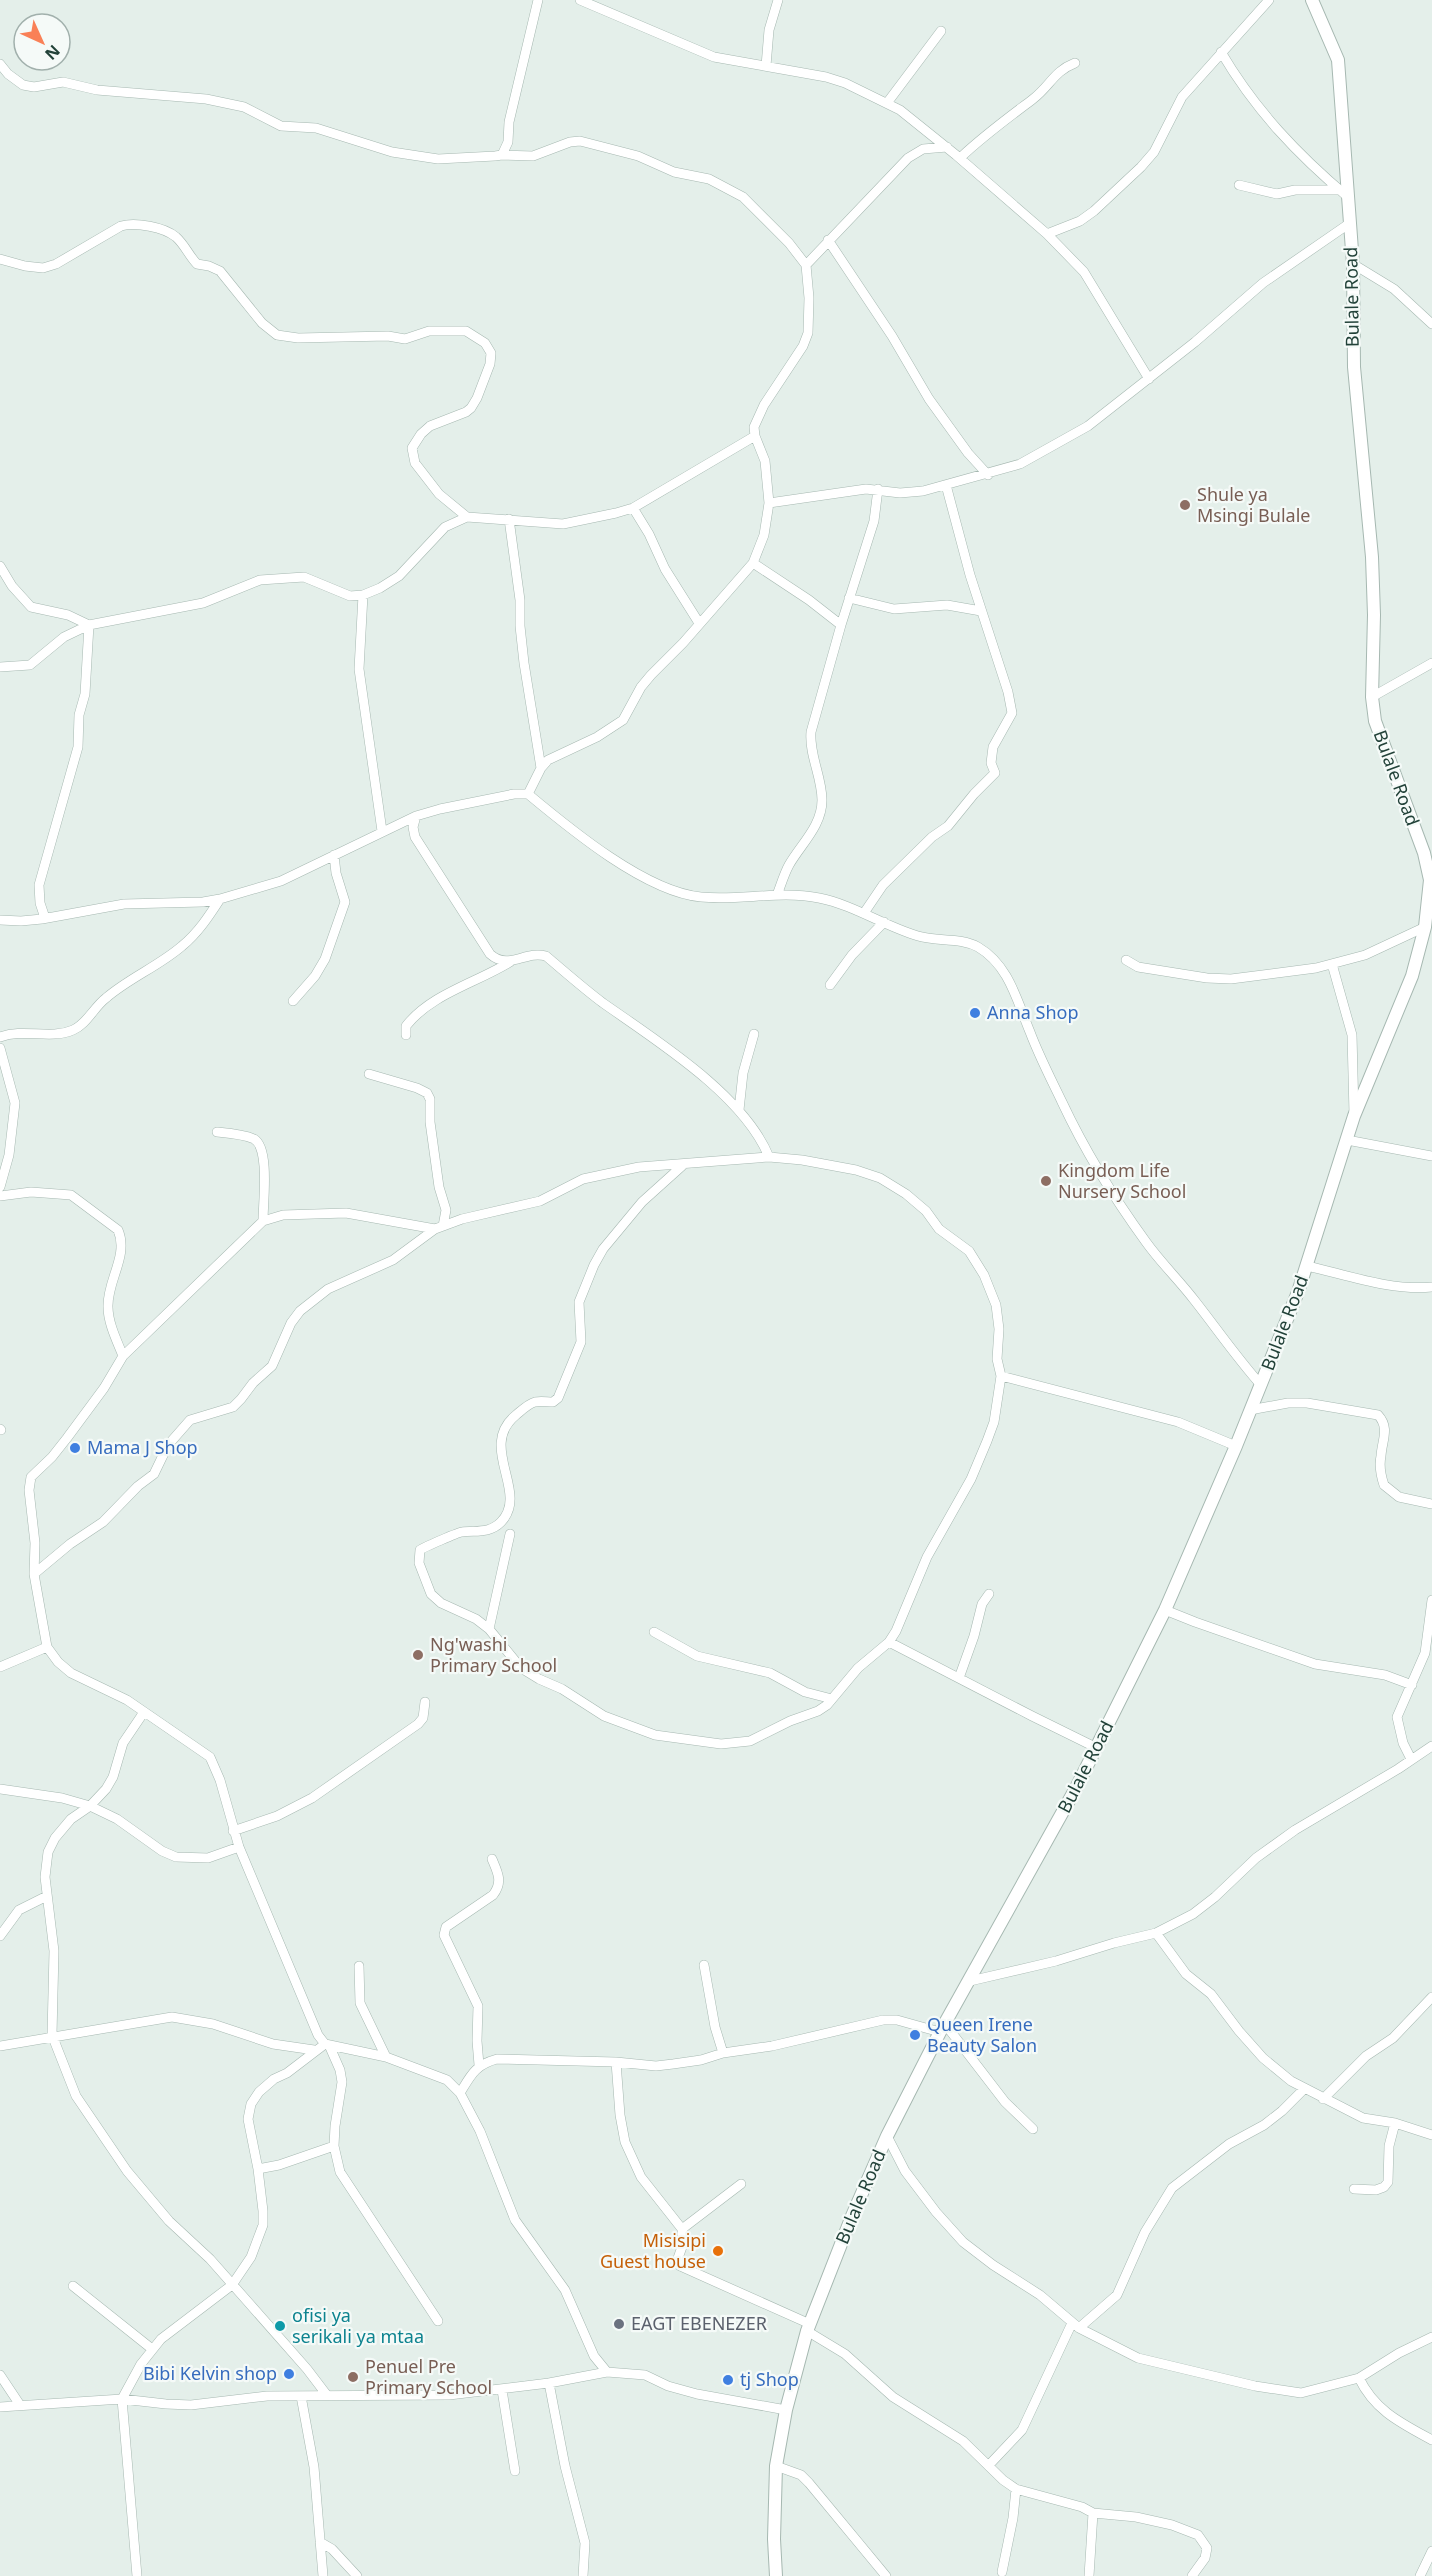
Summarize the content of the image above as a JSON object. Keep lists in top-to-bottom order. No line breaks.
{"streets":{"street":["Bulale Road"]},"places":["Shule ya Msingi Bulale","Anna Shop","Kingdom Life Nursery School","Mama J Shop","Ng'washi Primary School","Queen Irene Beauty Salon","Misisipi Guest house","EAGT EBENEZER","ofisi ya serikali ya mtaa","Bibi Kelvin shop","Penuel Pre Primary School","tj Shop"],"north":"bottom right"}
